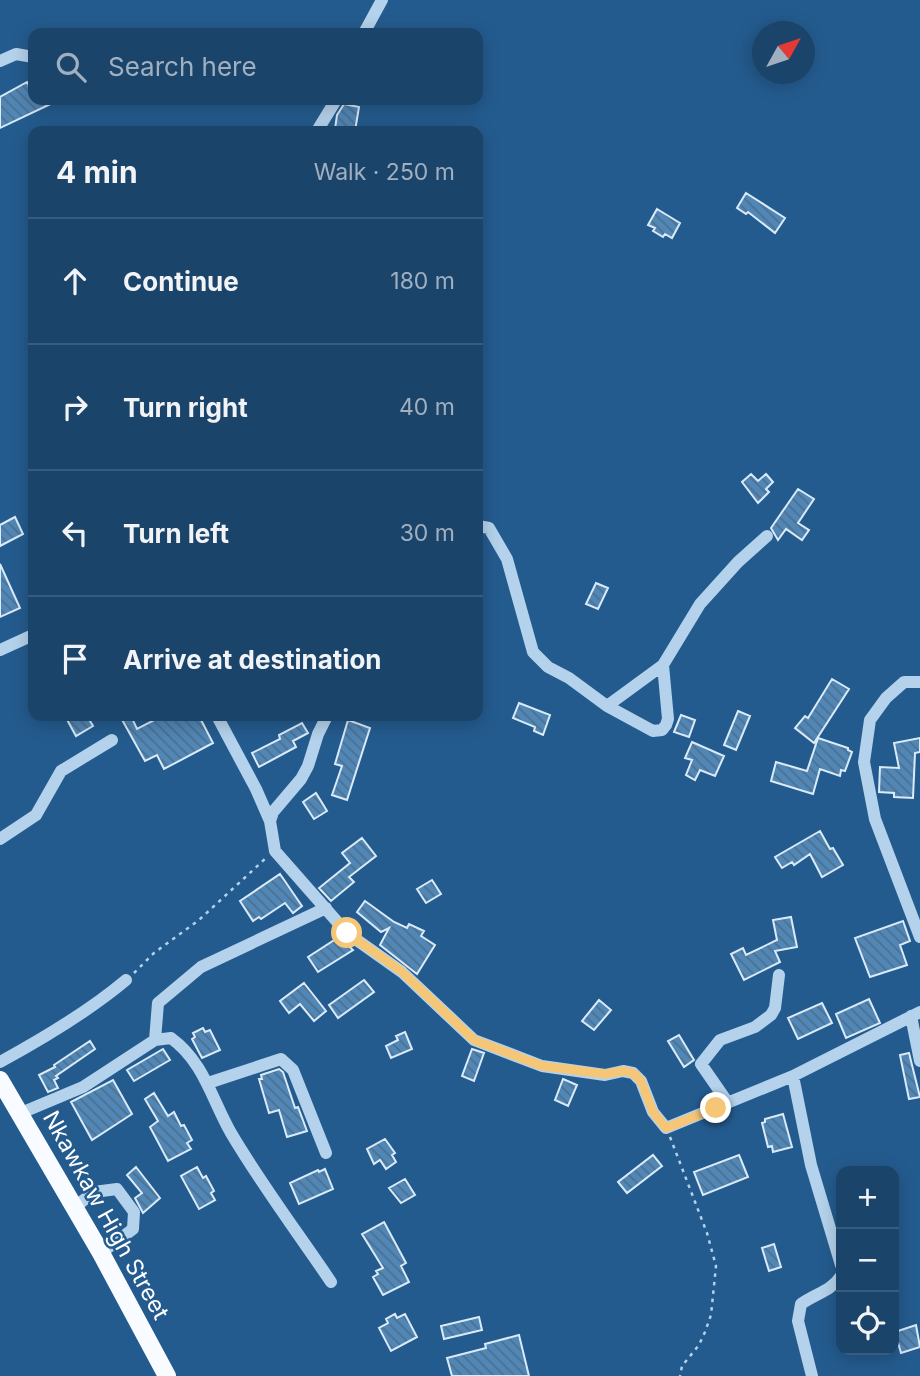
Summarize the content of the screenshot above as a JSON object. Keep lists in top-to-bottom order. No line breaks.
{"streets":{"main road":["Nkawkaw High Street"]},"north":"top right","page":{"search":"Search here","heading":["4 min","Walk · 250 m"],"list":[["Continue","180 m"],["Turn right","40 m"],["Turn left","30 m"],"Arrive at destination"],"map_buttons":["+","−"]}}
